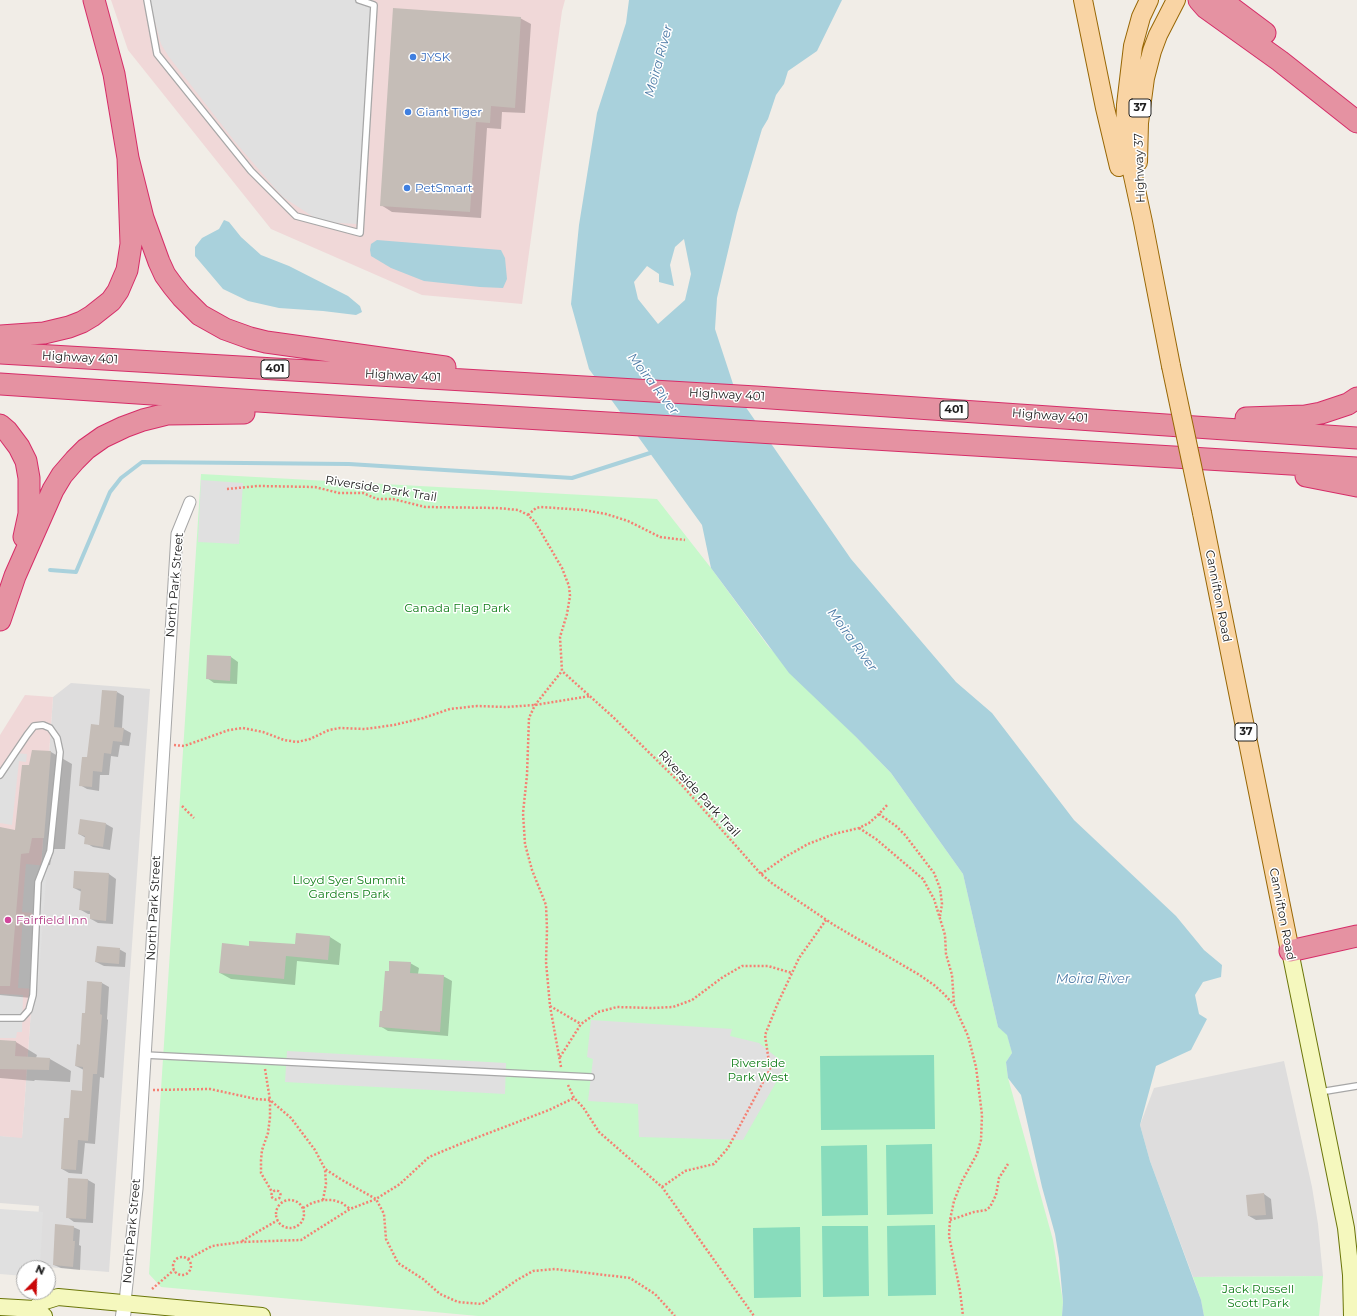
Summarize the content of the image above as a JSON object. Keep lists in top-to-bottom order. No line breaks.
{"streets":{"highway":["Highway 401","401"],"main road":["37","Highway 37","Cannifton Road"],"street":["North Park Street"],"path":["Riverside Park Trail"]},"crossings":[["Highway 37","Cannifton Road"]],"water":["Moira River"],"parks":["Canada Flag Park","Lloyd Syer Summit Gardens Park","Riverside Park West","Jack Russell Scott Park"],"places":["JYSK","Giant Tiger","PetSmart","Fairfield Inn"],"north":"top right"}
